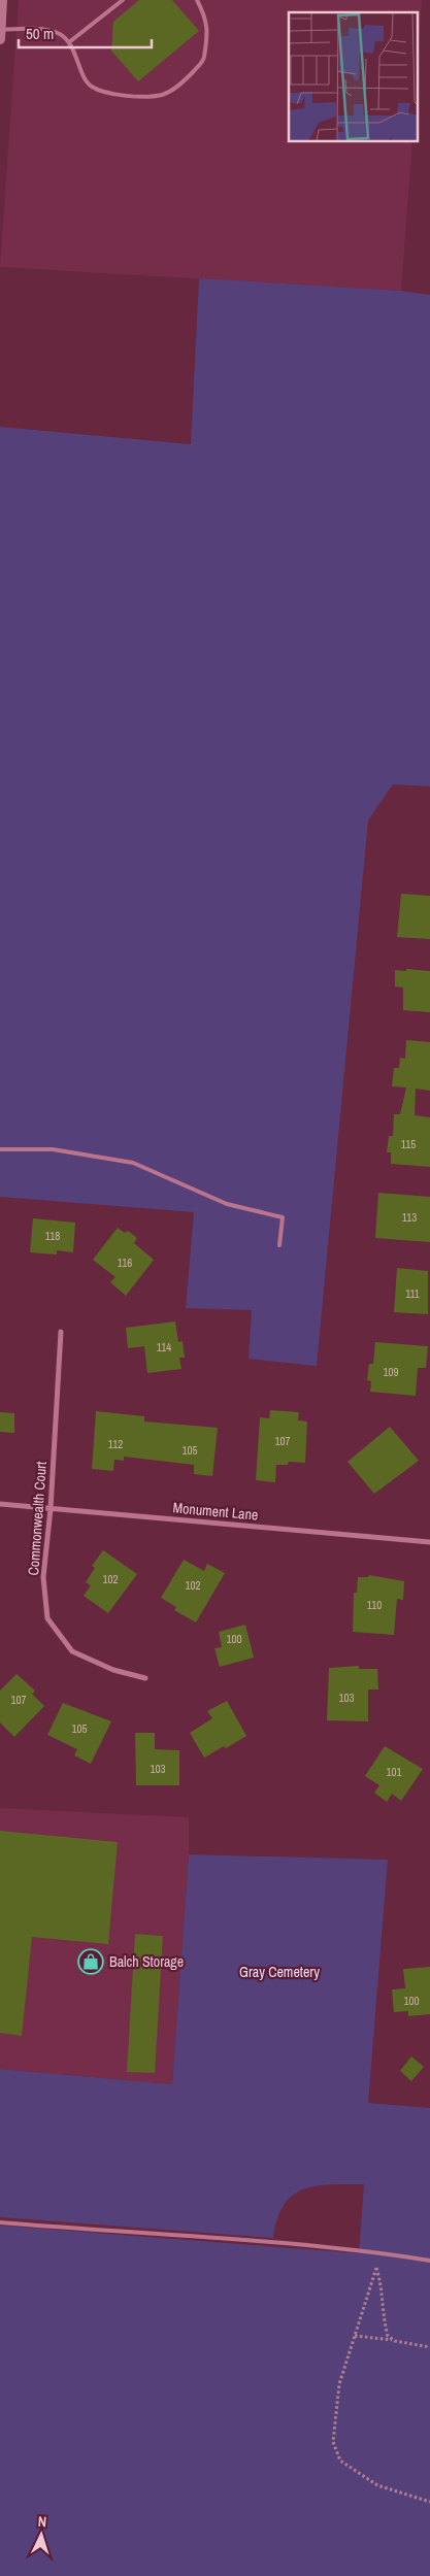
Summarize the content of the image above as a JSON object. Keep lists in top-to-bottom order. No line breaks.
{"streets":{"street":["Monument Lane","Commonwealth Court"]},"crossings":[["Monument Lane","Commonwealth Court"]],"parks":["Gray Cemetery"],"places":{"shop":["Balch Storage"]},"house_numbers":["115","113","118","116","111","114","109","107","112","105","102","102","110","100","103","107","105","103","101","100"],"scale_bar":"50 m","north":"top"}
